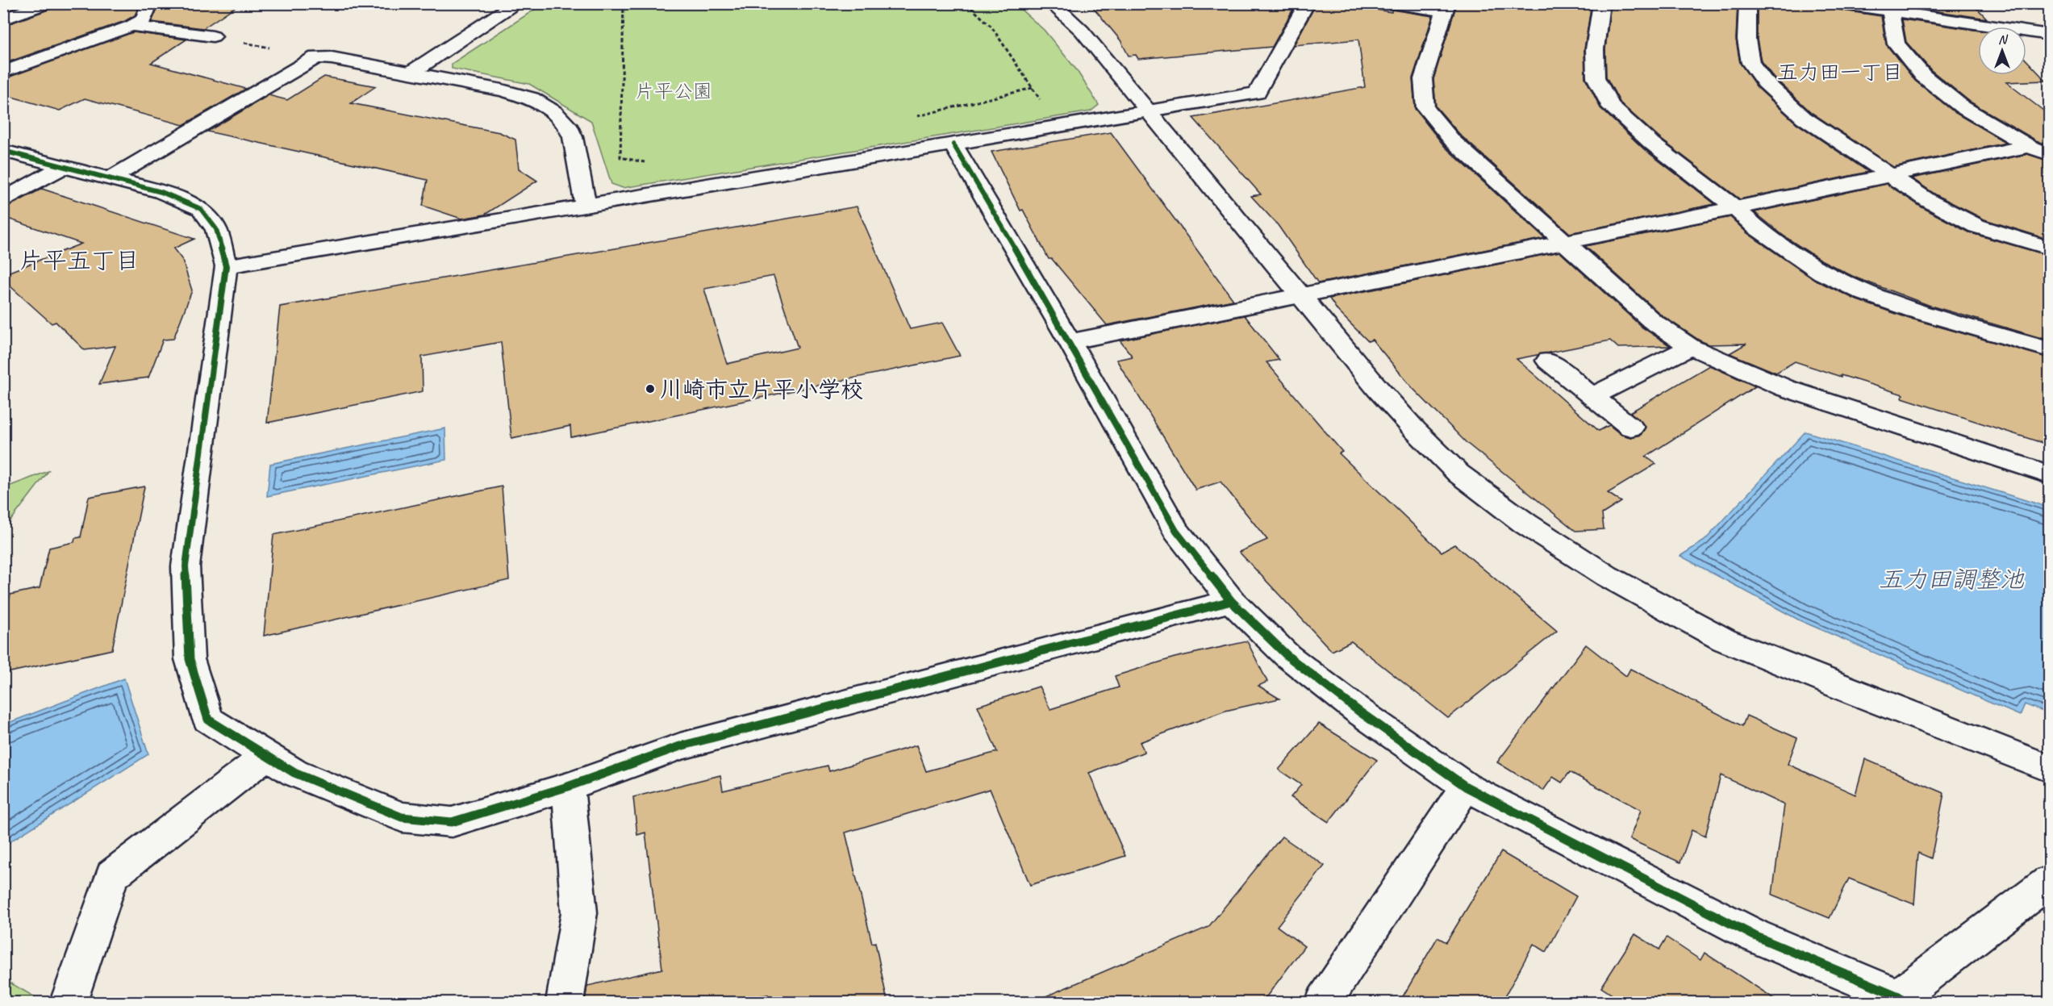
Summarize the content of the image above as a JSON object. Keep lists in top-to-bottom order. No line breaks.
{"districts":["五力田一丁目","片平五丁目"],"water":["五力田調整池"],"parks":["片平公園"],"places":["川崎市立片平小学校"],"north":"top"}
